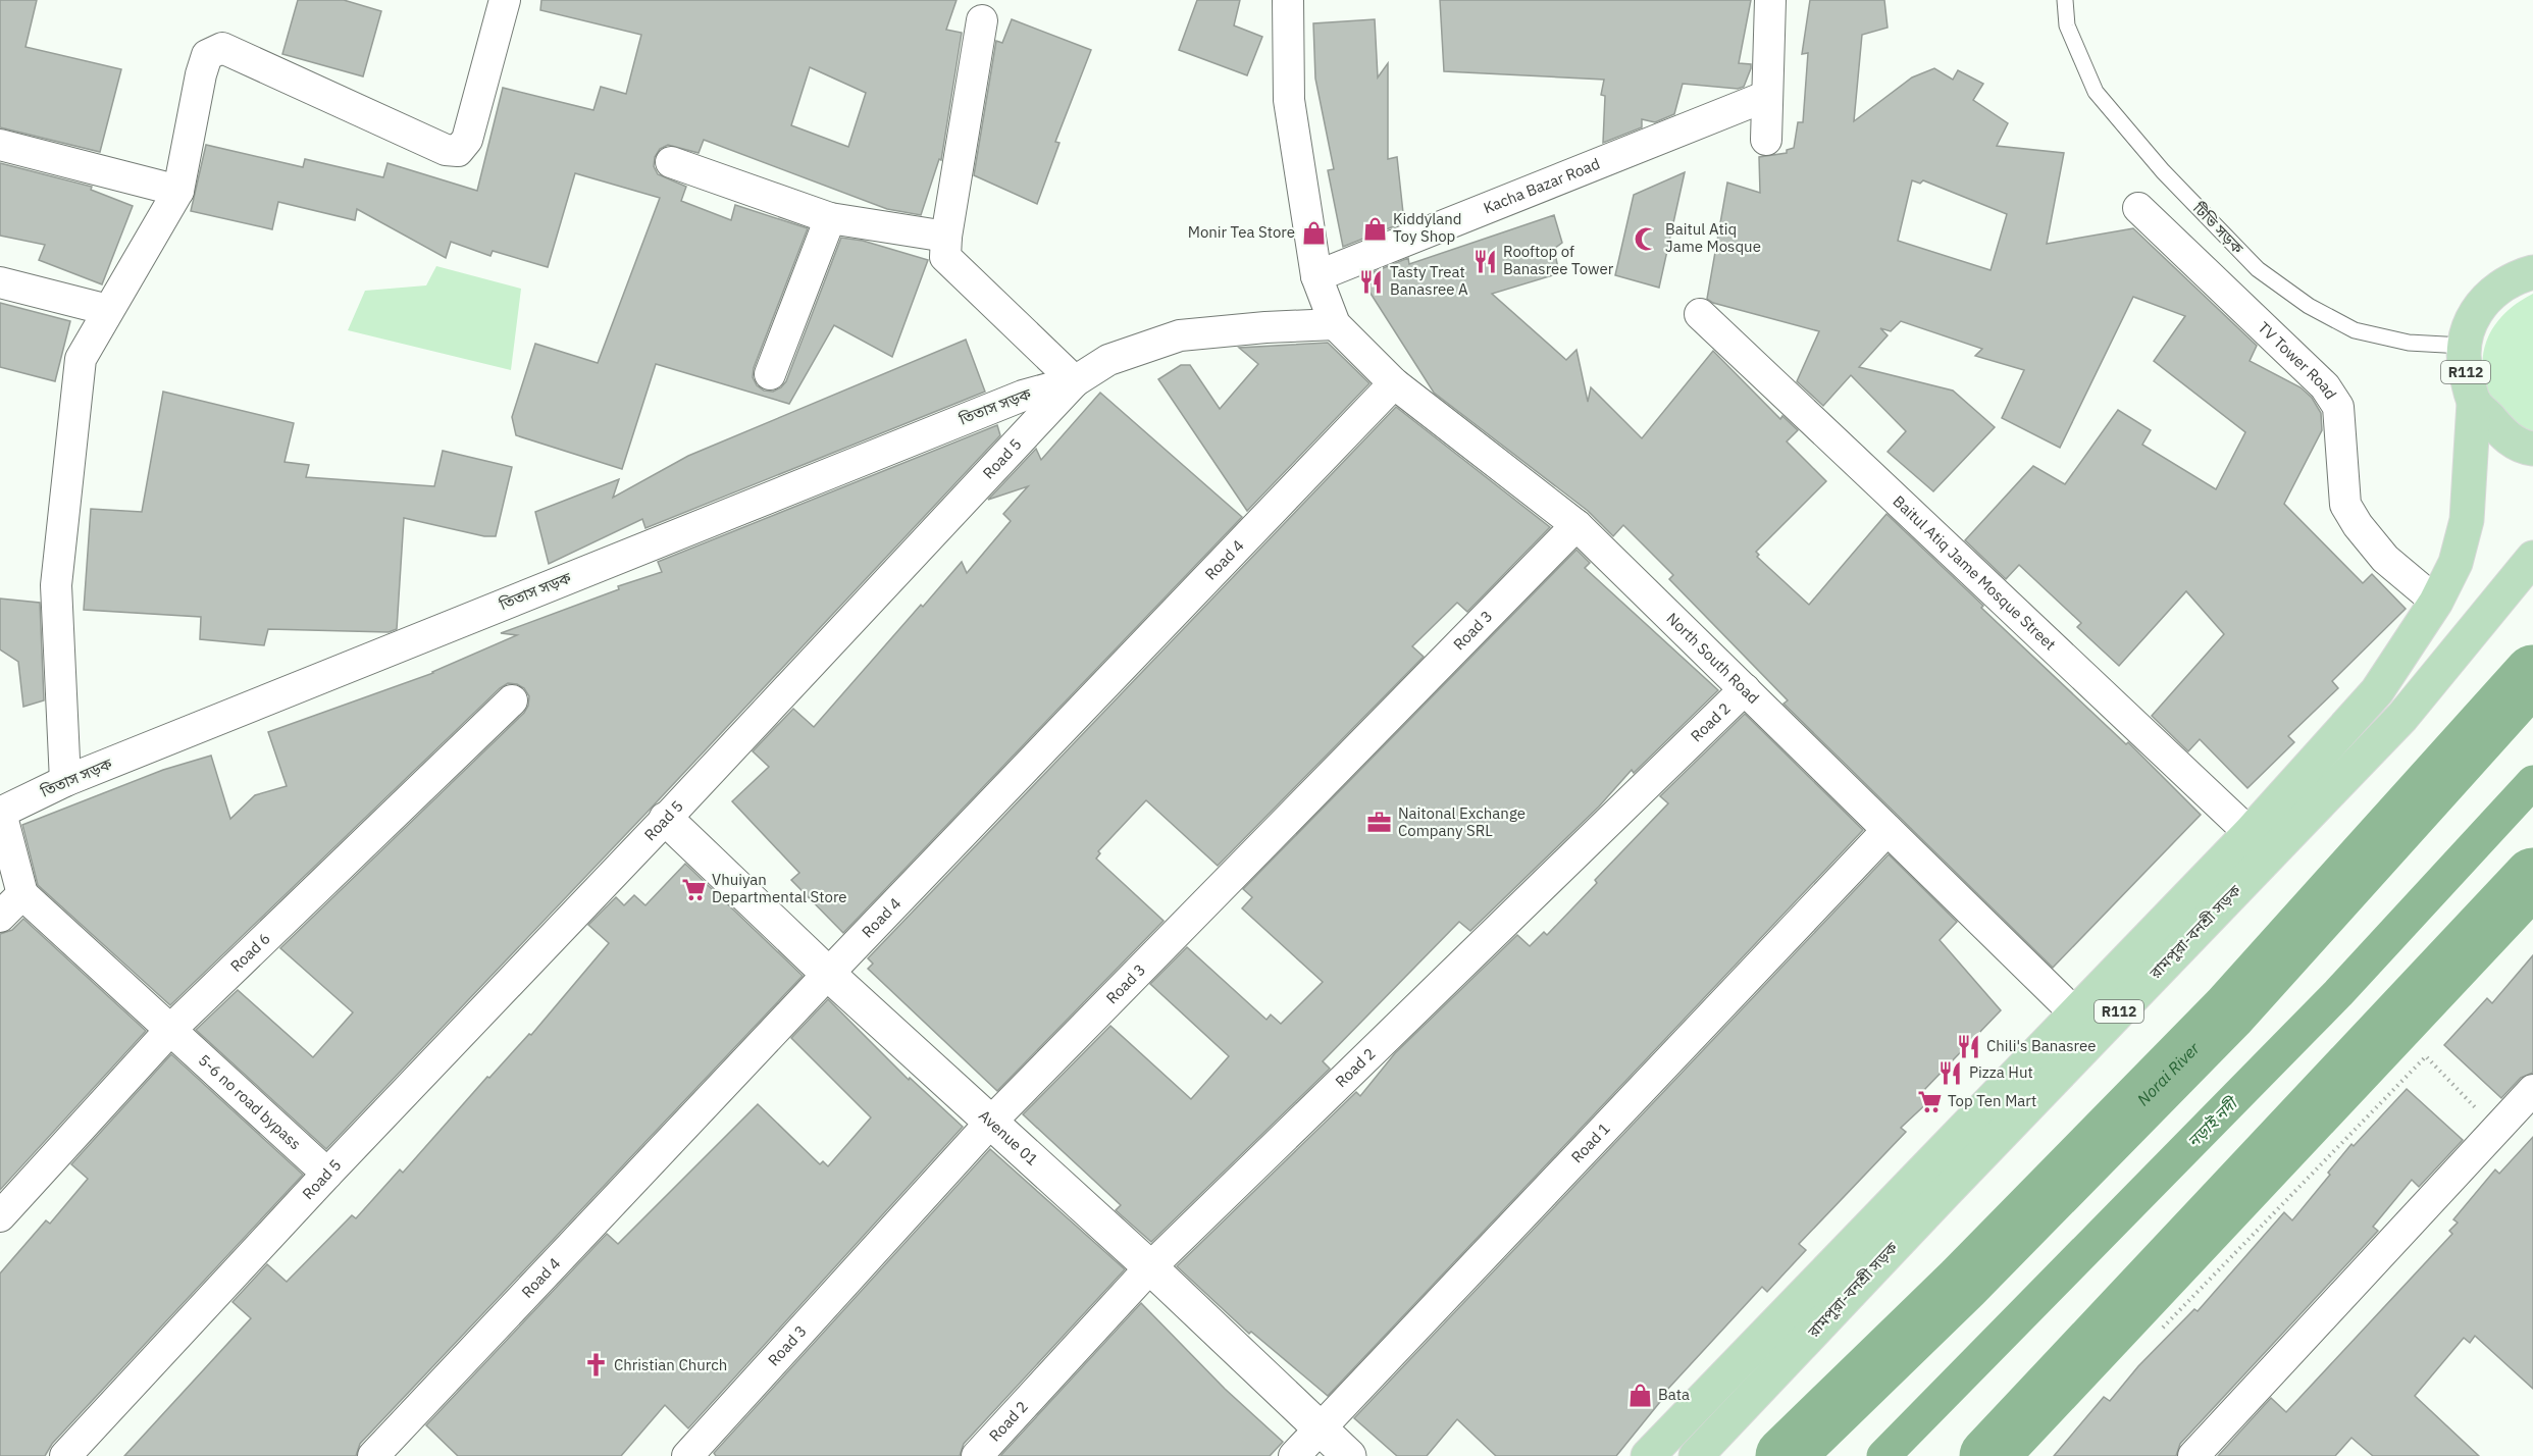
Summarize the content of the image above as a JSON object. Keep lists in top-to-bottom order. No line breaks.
{"streets":{"main road":["R112","রামপুরা-বনশ্রী সড়ক"],"street":["Kacha Bazar Road","TV Tower Road","তিতাস সড়ক","Road 5","Road 4","Baitul Atiq Jame Mosque Street","Road 3","North South Road","Road 2","Road 6","5-6 no road bypass","Avenue 01","Road 1"],"lane":["টিভি সড়ক"]},"crossings":[["টিভি সড়ক","R112"],["TV Tower Road","রামপুরা-বনশ্রী সড়ক"],["R112","রামপুরা-বনশ্রী সড়ক"],["তিতাস সড়ক","Road 5"],["Road 5","North South Road"],["Road 5","5-6 no road bypass"],["Road 5","Avenue 01"],["Road 4","North South Road"],["Road 4","Avenue 01"],["Baitul Atiq Jame Mosque Street","রামপুরা-বনশ্রী সড়ক"],["Road 3","North South Road"],["Road 3","Avenue 01"],["North South Road","Road 2"],["North South Road","রামপুরা-বনশ্রী সড়ক"],["North South Road","Road 1"],["Road 2","Avenue 01"],["Road 6","5-6 no road bypass"],["Avenue 01","Road 1"]],"water":["Norai River","নড়াই নদী"],"places":{"shop":["Kiddyland Toy Shop","Monir Tea Store","Bata"],"mosque":["Baitul Atiq Jame Mosque"],"restaurant":["Rooftop of Banasree Tower","Tasty Treat Banasree A","Chili's Banasree","Pizza Hut"],"office":["Naitonal Exchange Company SRL"],"supermarket":["Vhuiyan Departmental Store","Top Ten Mart"],"church":["Christian Church"]}}
